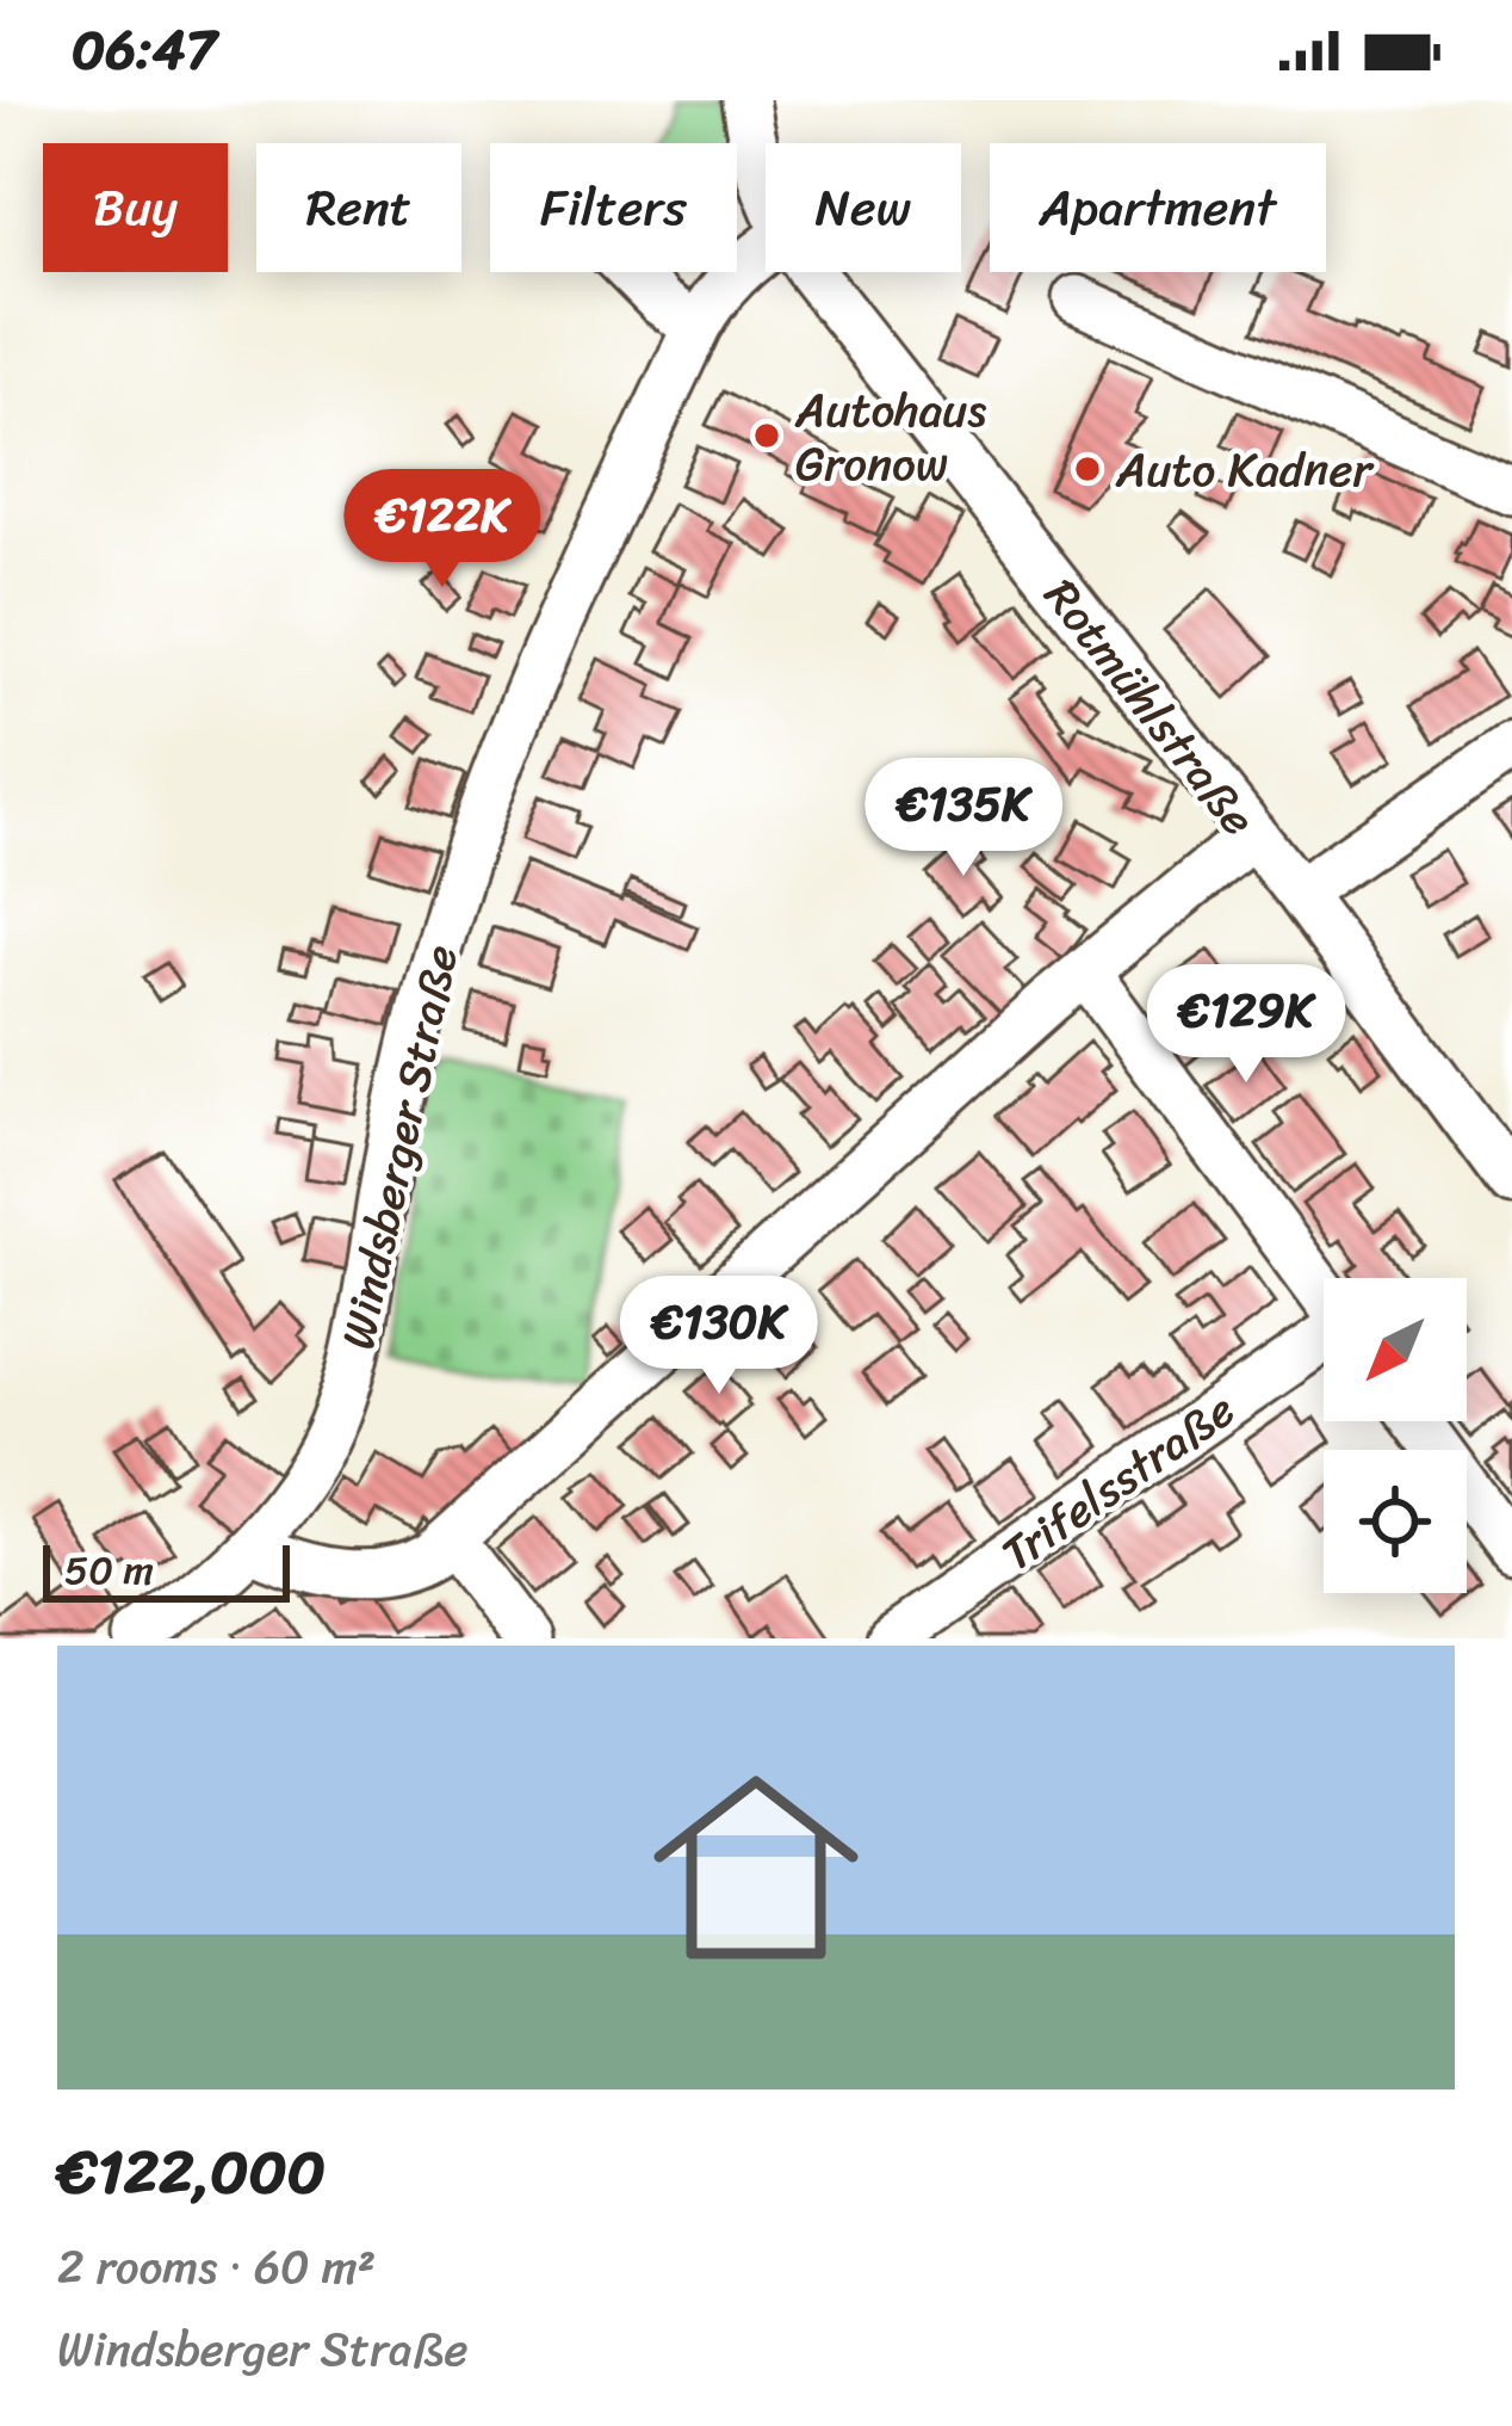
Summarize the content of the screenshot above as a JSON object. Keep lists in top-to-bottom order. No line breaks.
{"streets":{"street":["Rotmühlstraße","Windsberger Straße","Trifelsstraße"]},"places":["Autohaus Gronow","Auto Kadner"],"scale_bar":"50 m","north":"bottom left","page":{"status":"06:47","chip":["Buy","Rent","Filters","New","Apartment"],"price":["€122K","€135K","€129K","€130K"],"scale":"50 m","list":[{"name":"€122,000","note":"2 rooms · 60 m² · Windsberger Straße"}]}}
